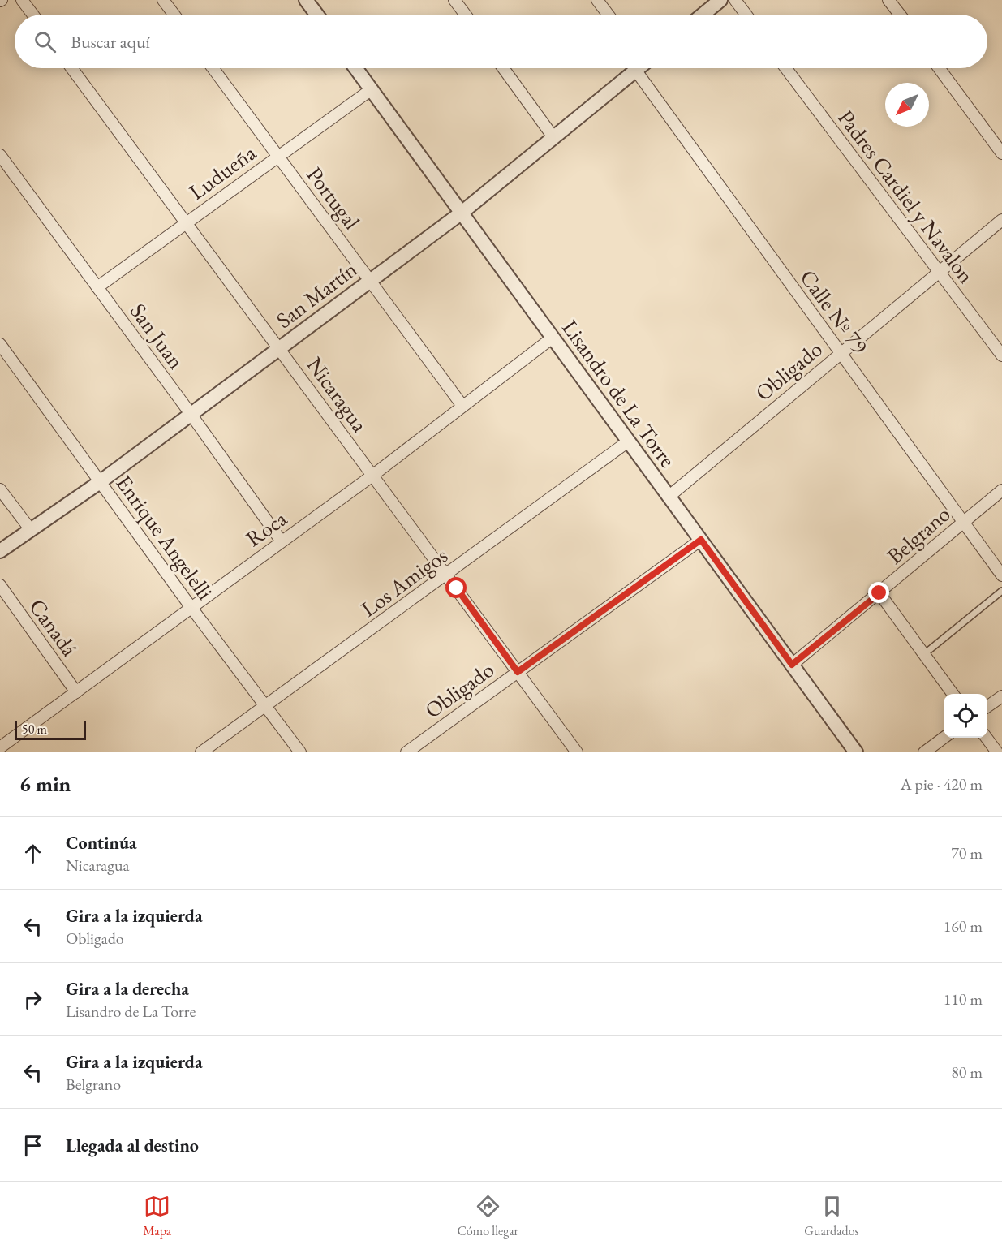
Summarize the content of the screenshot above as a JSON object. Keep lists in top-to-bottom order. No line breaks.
{"streets":{"street":["Ludueña","Padres Cardiel y Navalon","Portugal","San Martín","Calle Nº 79","San Juan","Obligado","Lisandro de La Torre","Nicaragua","Roca","Belgrano","Enrique Angelelli","Los Amigos","Canadá"]},"crossings":[["Ludueña","Portugal"],["Ludueña","San Juan"],["Ludueña","Lisandro de La Torre"],["Ludueña","Nicaragua"],["Padres Cardiel y Navalon","Obligado"],["Portugal","San Martín"],["Portugal","Roca"],["San Martín","San Juan"],["San Martín","Lisandro de La Torre"],["San Martín","Nicaragua"],["San Martín","Enrique Angelelli"],["Calle Nº 79","Obligado"],["Calle Nº 79","Belgrano"],["San Juan","Roca"],["Obligado","Lisandro de La Torre"],["Obligado","Nicaragua"],["Lisandro de La Torre","Roca"],["Lisandro de La Torre","Belgrano"],["Lisandro de La Torre","Los Amigos"],["Nicaragua","Roca"],["Nicaragua","Los Amigos"],["Roca","Enrique Angelelli"],["Roca","Canadá"],["Enrique Angelelli","Los Amigos"]],"scale_bar":"50 m","north":"bottom left","page":{"search":"Buscar aquí","scale":"50 m","heading":["6 min","A pie · 420 m"],"list":[["Continúa","Nicaragua","70 m"],["Gira a la izquierda","Obligado","160 m"],["Gira a la derecha","Lisandro de La Torre","110 m"],["Gira a la izquierda","Belgrano","80 m"],"Llegada al destino"],"nav":["Mapa","Cómo llegar","Guardados"]}}
